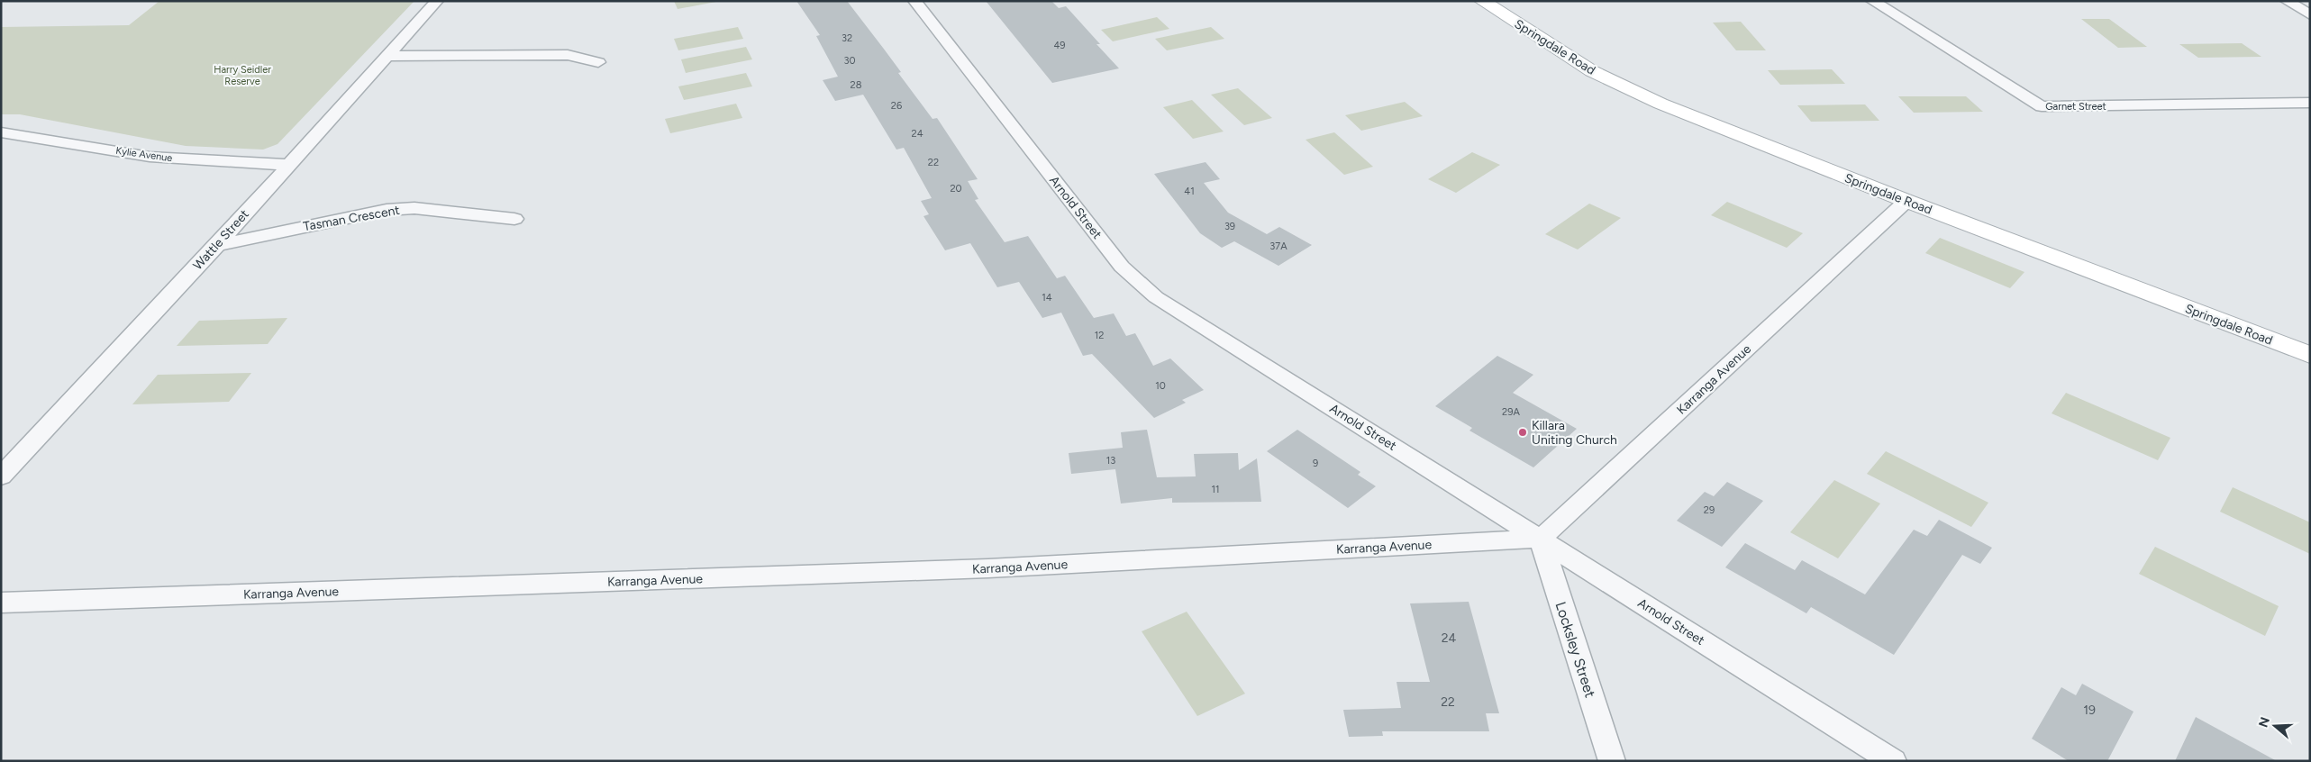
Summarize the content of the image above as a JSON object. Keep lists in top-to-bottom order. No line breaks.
{"streets":{"main road":["Springdale Road"],"street":["Garnet Street","Kylie Avenue","Arnold Street","Tasman Crescent","Wattle Street","Karranga Avenue","Locksley Street"]},"crossings":[["Springdale Road","Karranga Avenue"],["Kylie Avenue","Wattle Street"],["Arnold Street","Karranga Avenue"],["Arnold Street","Locksley Street"],["Tasman Crescent","Wattle Street"],["Karranga Avenue","Locksley Street"]],"parks":["Harry Seidler Reserve"],"places":["Killara Uniting Church"],"house_numbers":["32","49","30","28","26","24","22","20","41","39","37A","14","12","10","29A","13","9","11","29","24","22","19"],"north":"left"}
